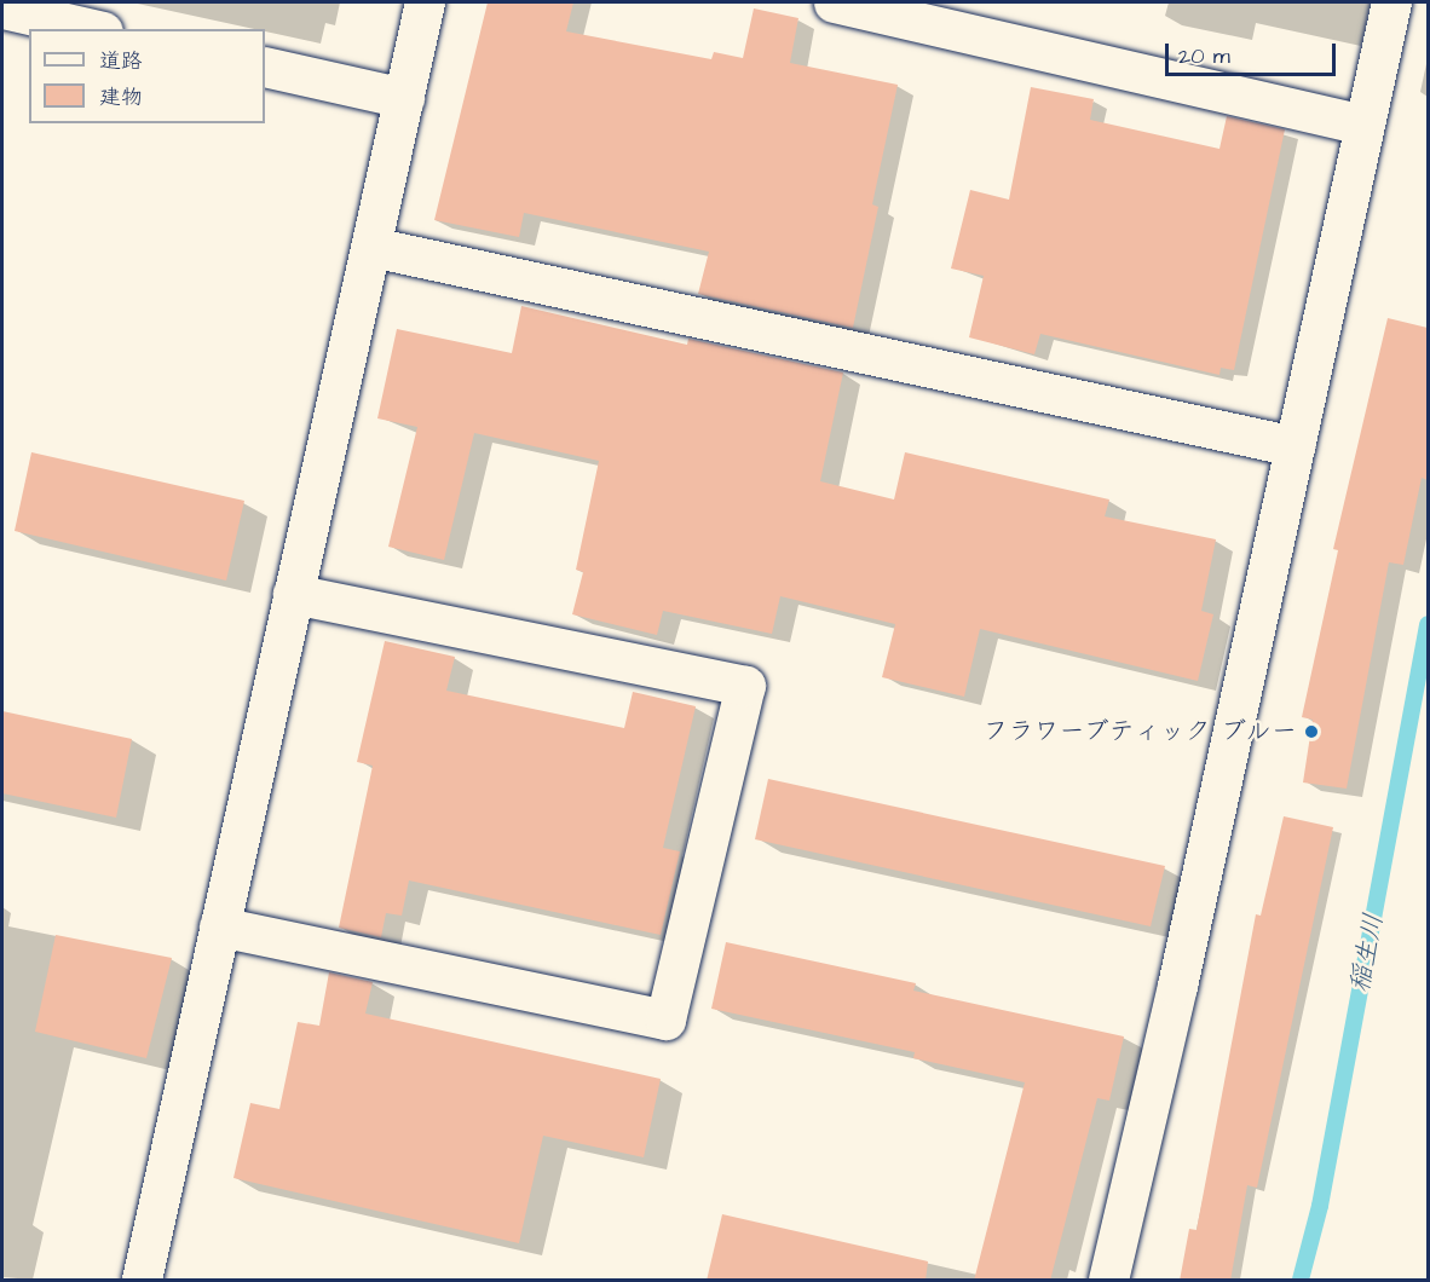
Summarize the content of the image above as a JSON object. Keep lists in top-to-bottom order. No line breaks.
{"water":["稲生川"],"places":["フラワーブティック ブルー"],"legend":["道路","建物"],"scale_bar":"20 m"}
